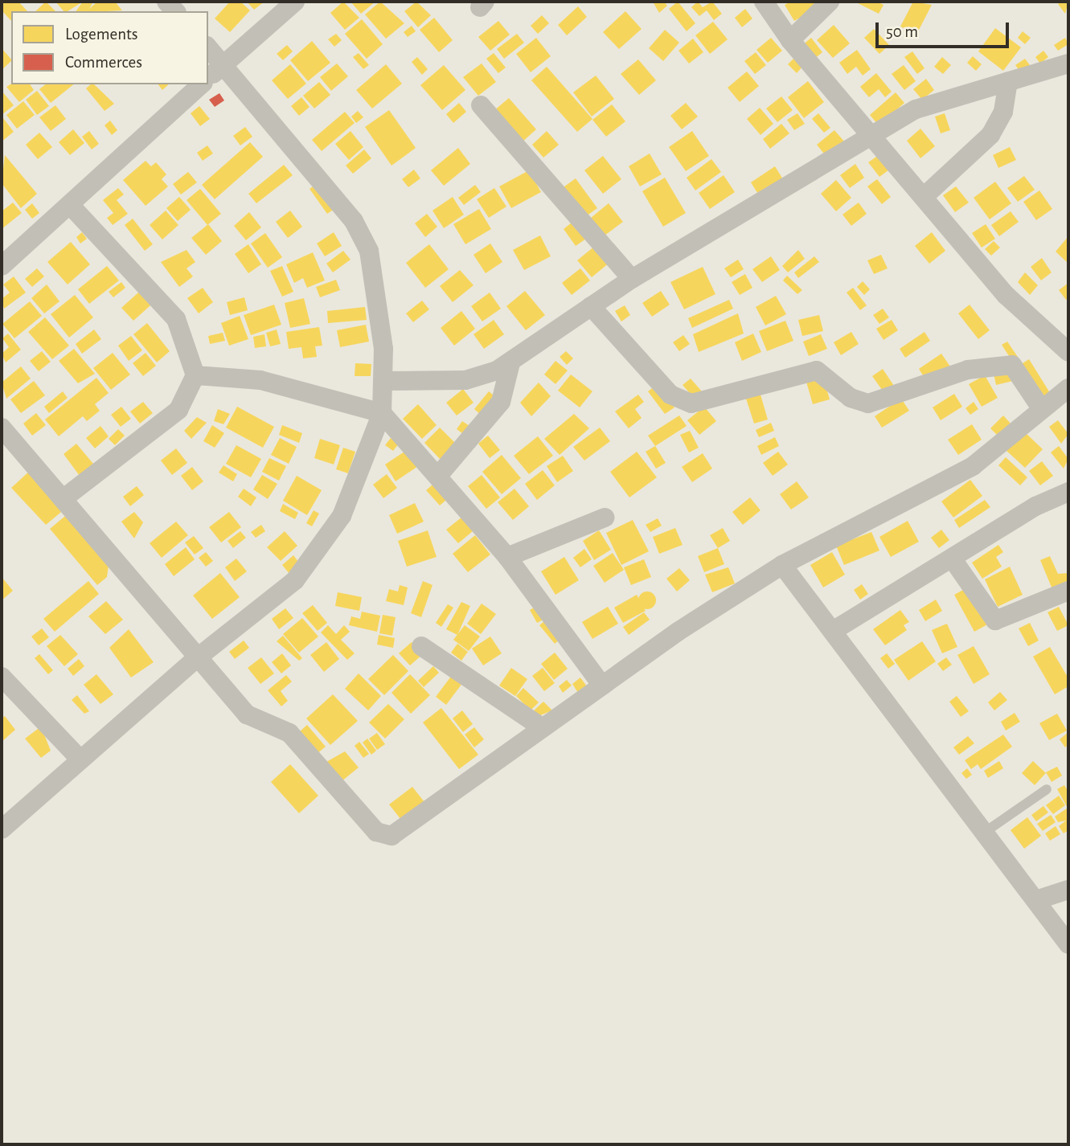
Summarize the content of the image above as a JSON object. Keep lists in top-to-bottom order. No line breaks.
{"legend":["Logements","Commerces"],"scale_bar":"50 m"}
